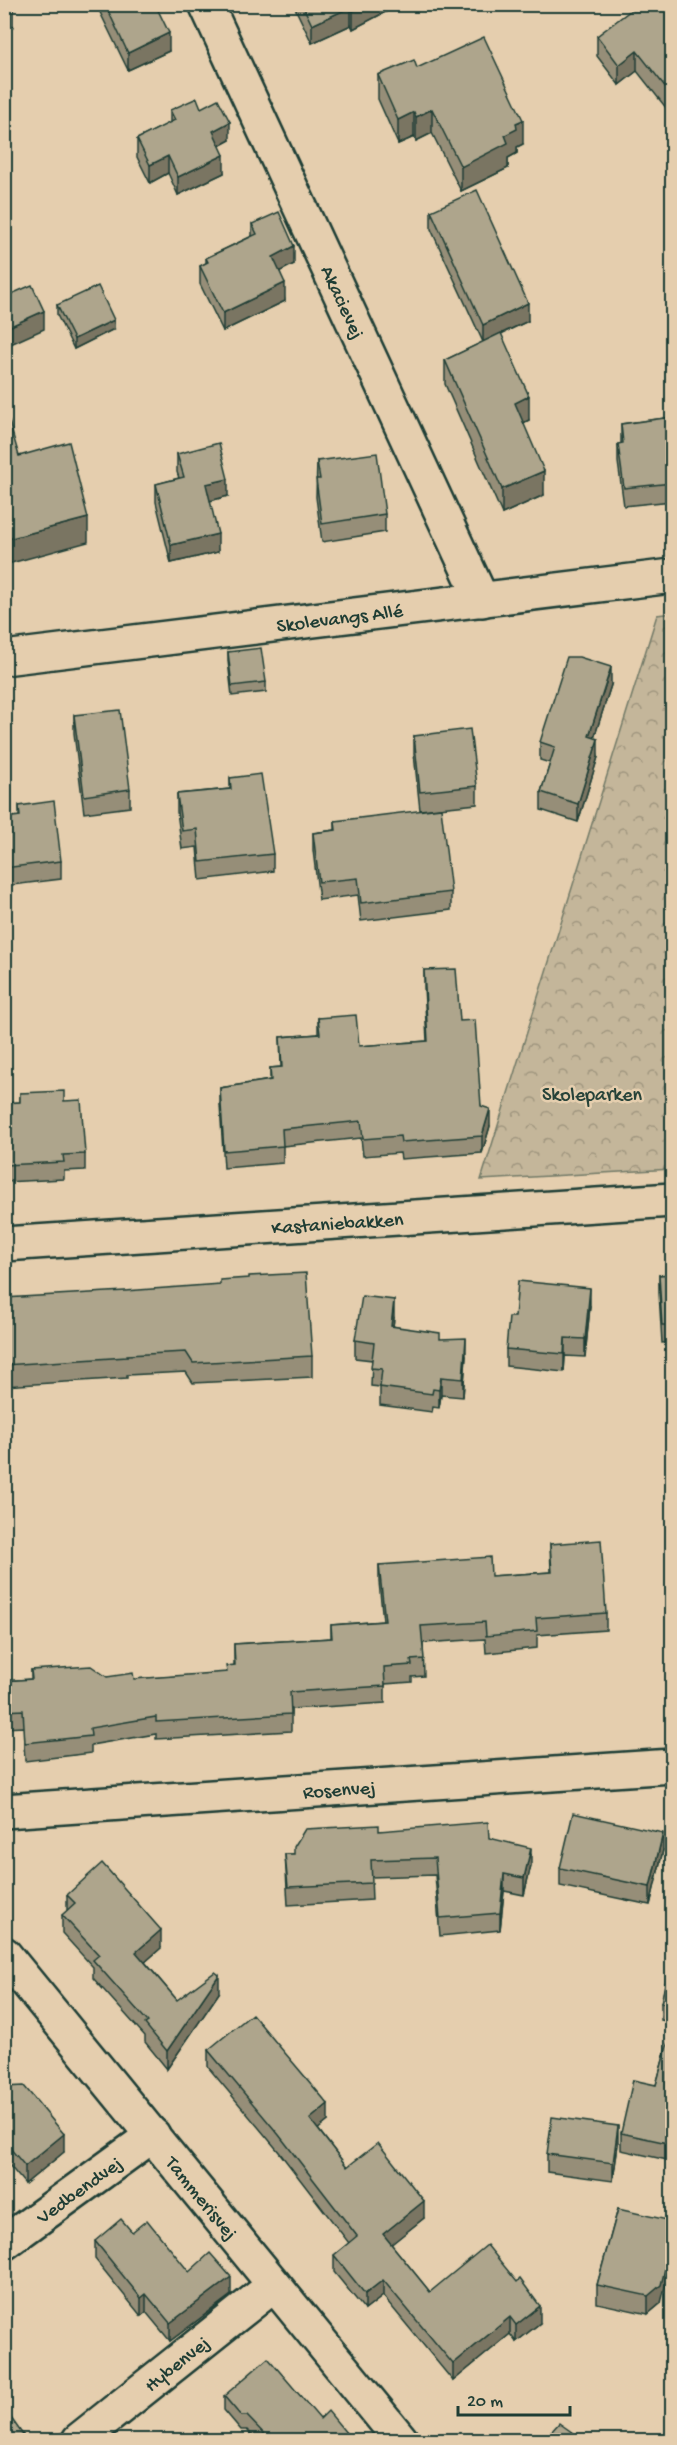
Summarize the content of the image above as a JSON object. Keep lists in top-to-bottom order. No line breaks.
{"streets":{"street":["Akacievej","Skolevangs Allé","Kastaniebakken","Rosenvej","Vedbendvej","Tammerisvej","Hybenvej"]},"crossings":[["Akacievej","Skolevangs Allé"],["Vedbendvej","Tammerisvej"],["Tammerisvej","Hybenvej"]],"parks":["Skoleparken"],"scale_bar":"20 m"}
